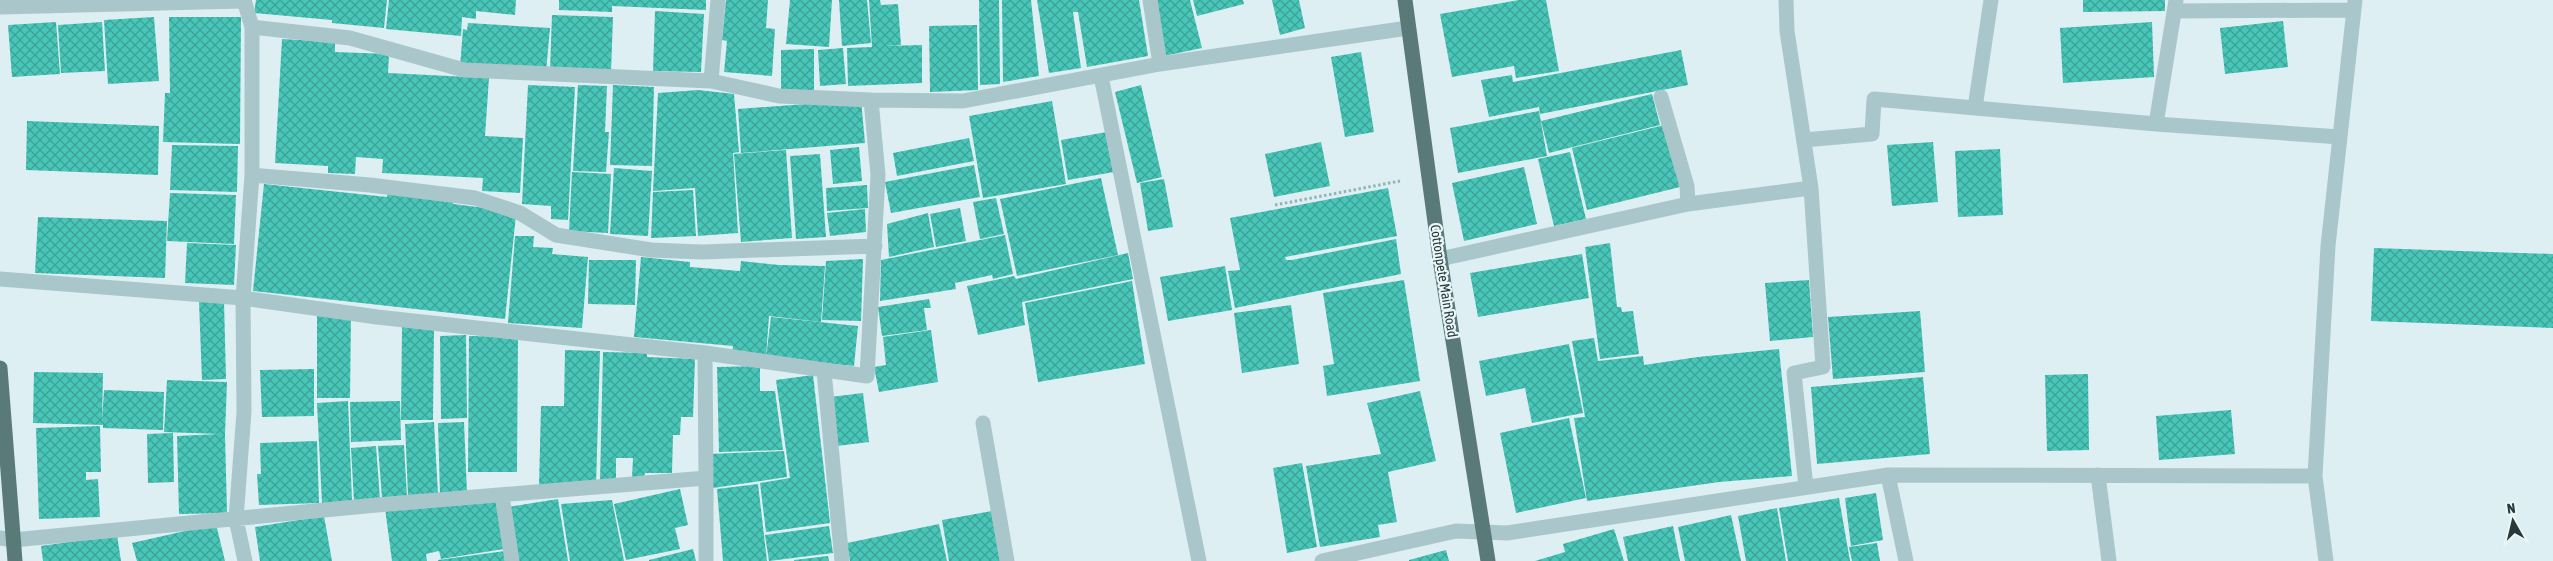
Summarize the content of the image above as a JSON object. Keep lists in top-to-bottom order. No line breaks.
{"streets":{"main road":["Cottonpete Main Road"]},"north":"top"}
